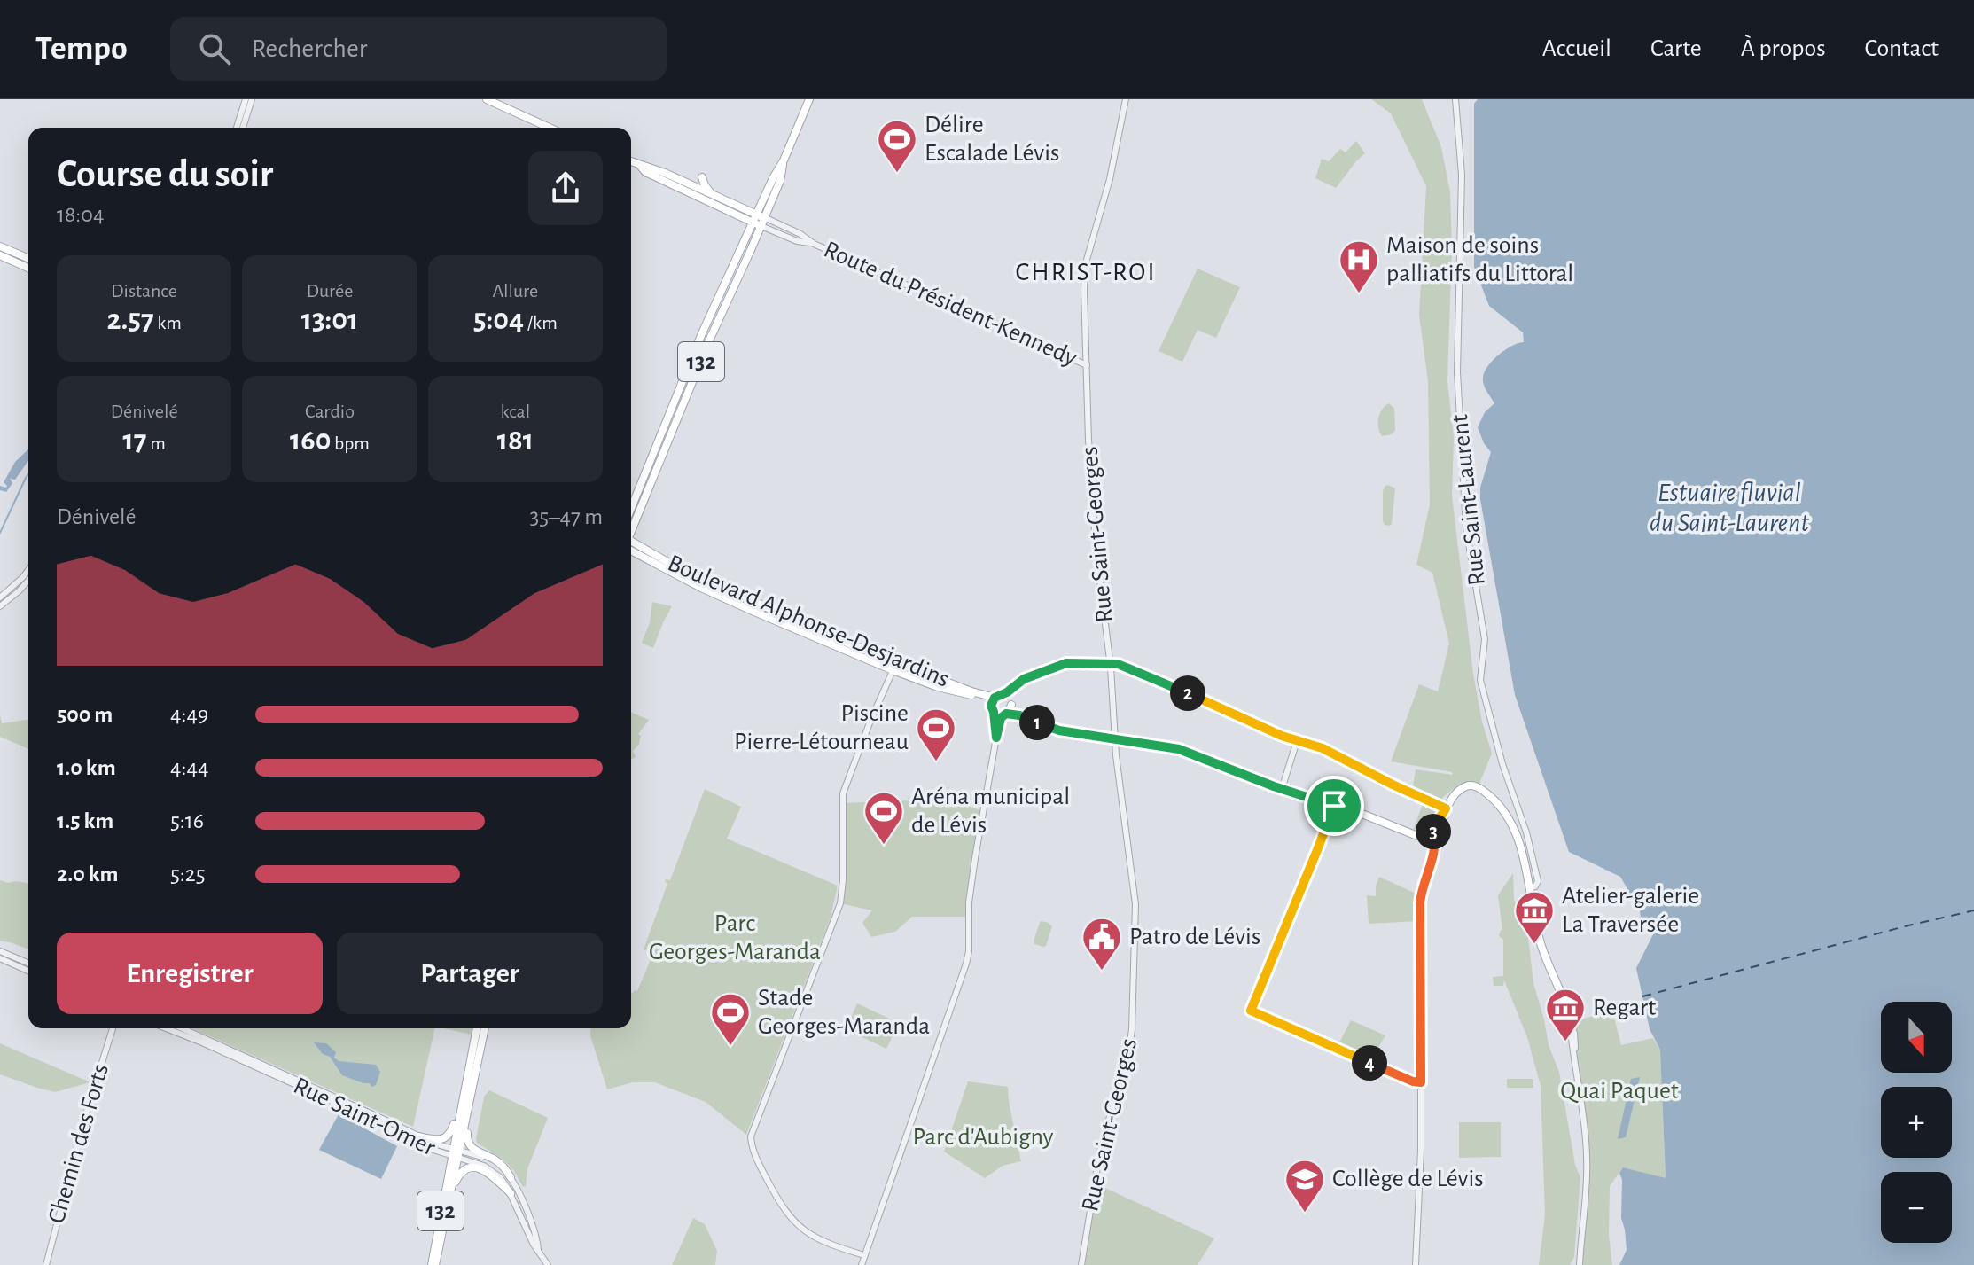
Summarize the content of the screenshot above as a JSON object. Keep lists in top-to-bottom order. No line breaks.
{"streets":{"main road":["Route du Président-Kennedy","132","Boulevard Alphonse-Desjardins"],"street":["Rue Saint-Laurent","Rue Saint-Georges","Rue Saint-Omer","Chemin des Forts"]},"crossings":[["Route du Président-Kennedy","132"],["Route du Président-Kennedy","Rue Saint-Georges"],["132","Rue Saint-Omer"]],"districts":["CHRIST-ROI"],"water":["Estuaire fluvial du Saint-Laurent"],"parks":["Parc Georges-Maranda","Quai Paquet","Parc d'Aubigny"],"places":{"sports":["Délire Escalade Lévis","Piscine Pierre-Létourneau","Aréna municipal de Lévis","Stade Georges-Maranda"],"hospital":["Maison de soins palliatifs du Littoral"],"museum":["Atelier-galerie La Traversée","Regart"],"public building":["Patro de Lévis"],"school or university":["Collège de Lévis"]},"north":"bottom","page":{"header":"Tempo","search":"Rechercher","nav":["Accueil","Carte","À propos","Contact"],"heading":["Course du soir","18:04"],"stats":[["Distance","2.57 km"],["Durée","13:01"],["Allure","5:04 /km"],["Dénivelé","17 m"],["Cardio","160 bpm"],["kcal","181"]],"chart":["Dénivelé","35–47 m"],"pins":["2","1","3","4"],"list":[{"name":"500 m","note":"4:49"},{"name":"1.0 km","note":"4:44"},{"name":"1.5 km","note":"5:16"},{"name":"2.0 km","note":"5:25"}],"buttons":["Enregistrer","Partager"],"map_buttons":["+","−"]}}
